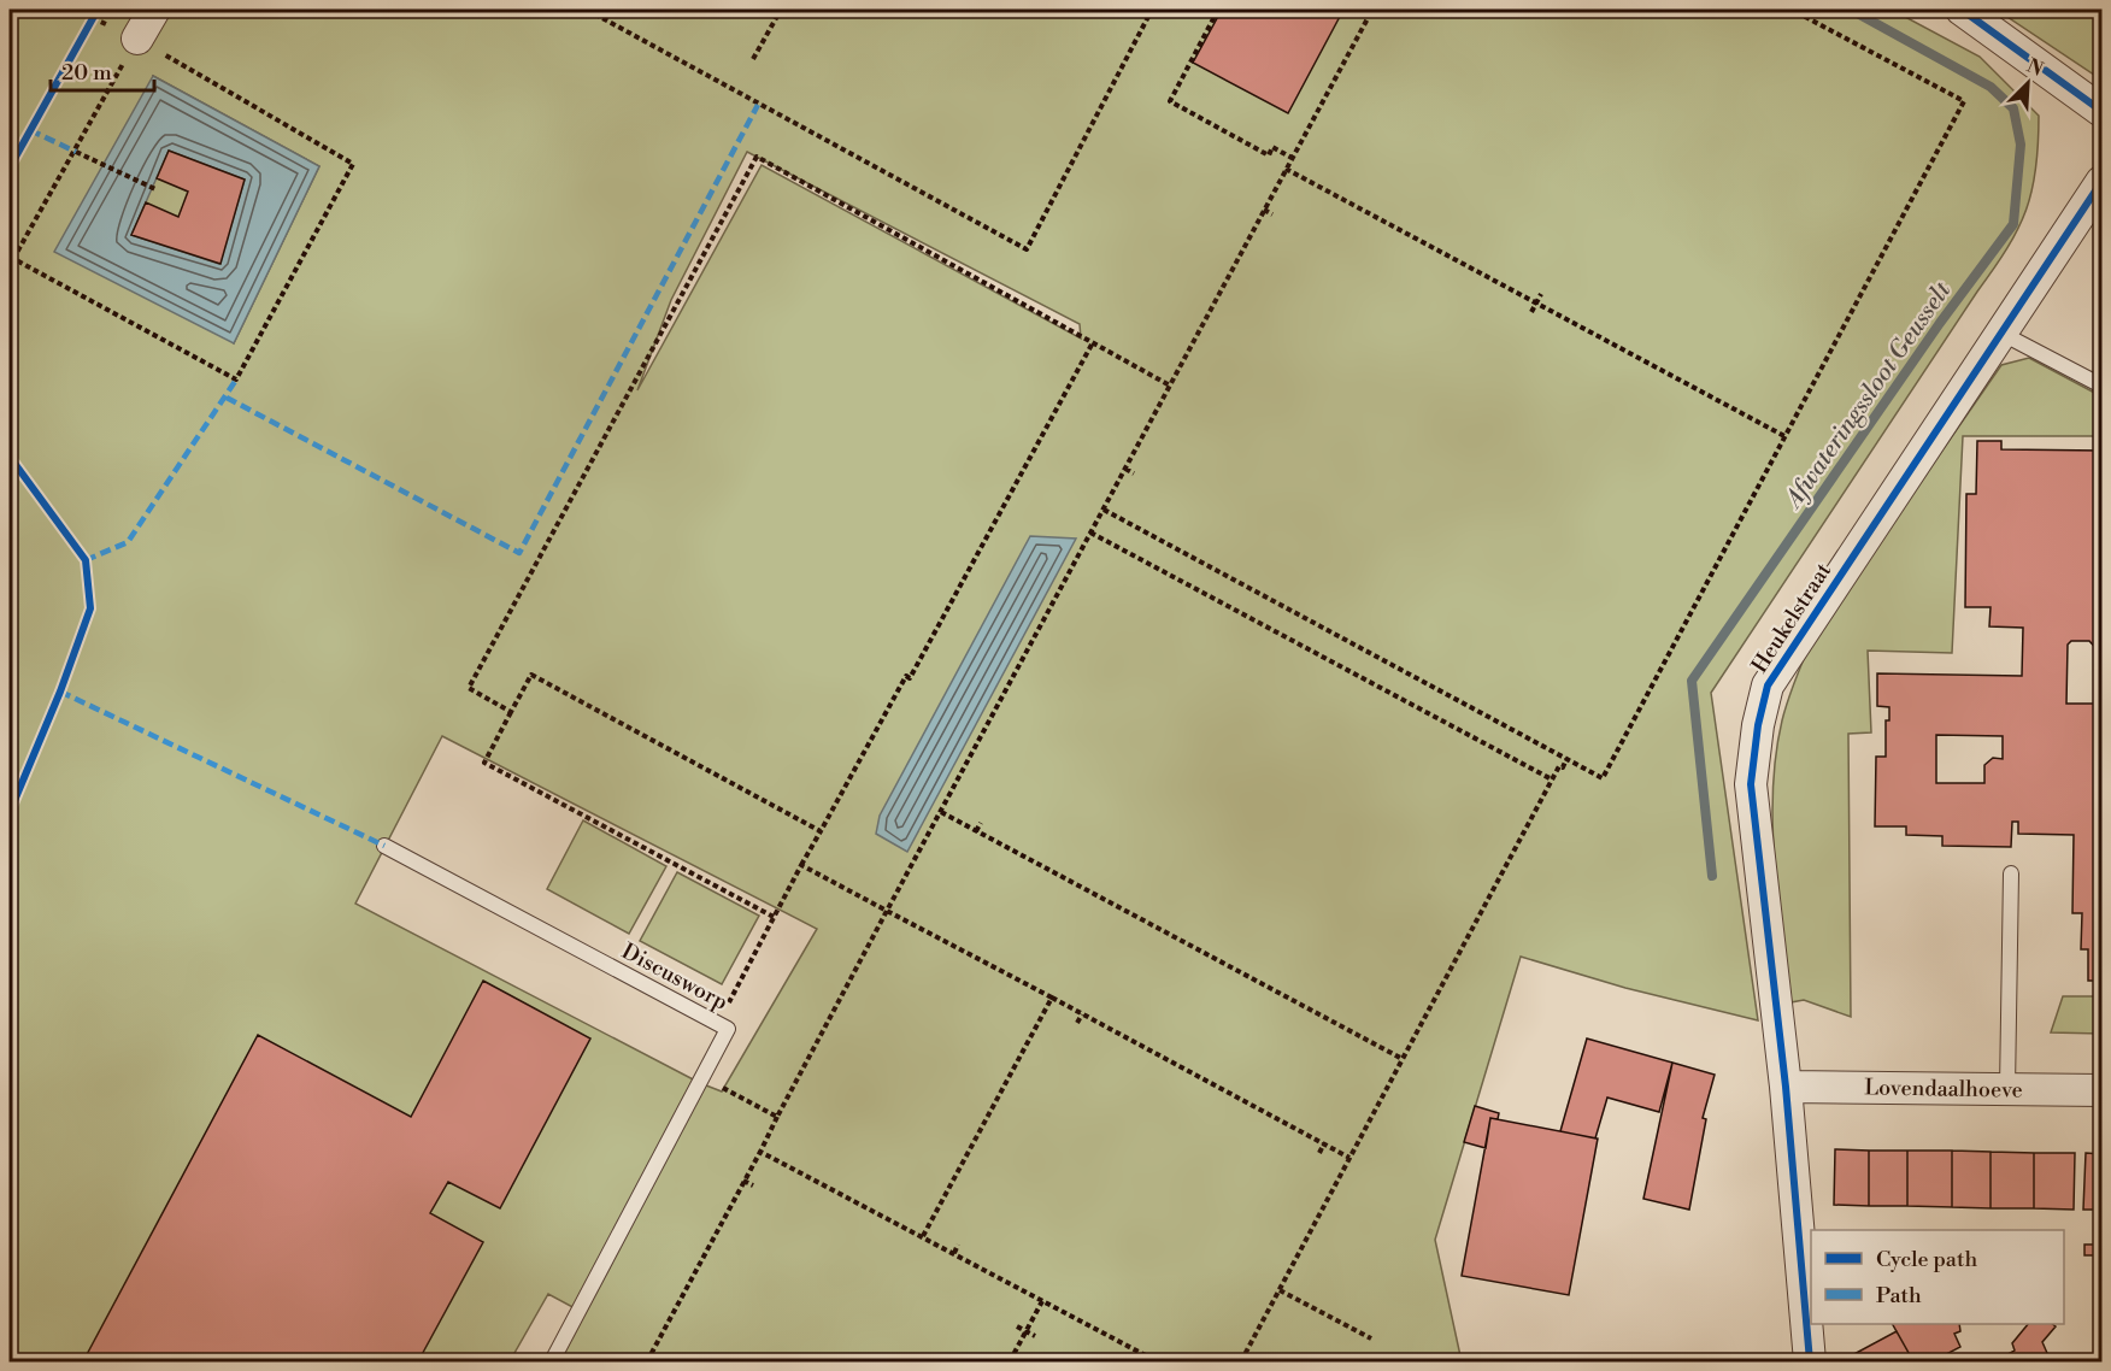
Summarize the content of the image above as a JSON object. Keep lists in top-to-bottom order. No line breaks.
{"streets":{"street":["Heukelstraat","Lovendaalhoeve"],"lane":["Discusworp"]},"crossings":[["Heukelstraat","Lovendaalhoeve"]],"water":["Afwateringssloot Geusselt"],"legend":["Cycle path","Path"],"scale_bar":"20 m","north":"top right"}
